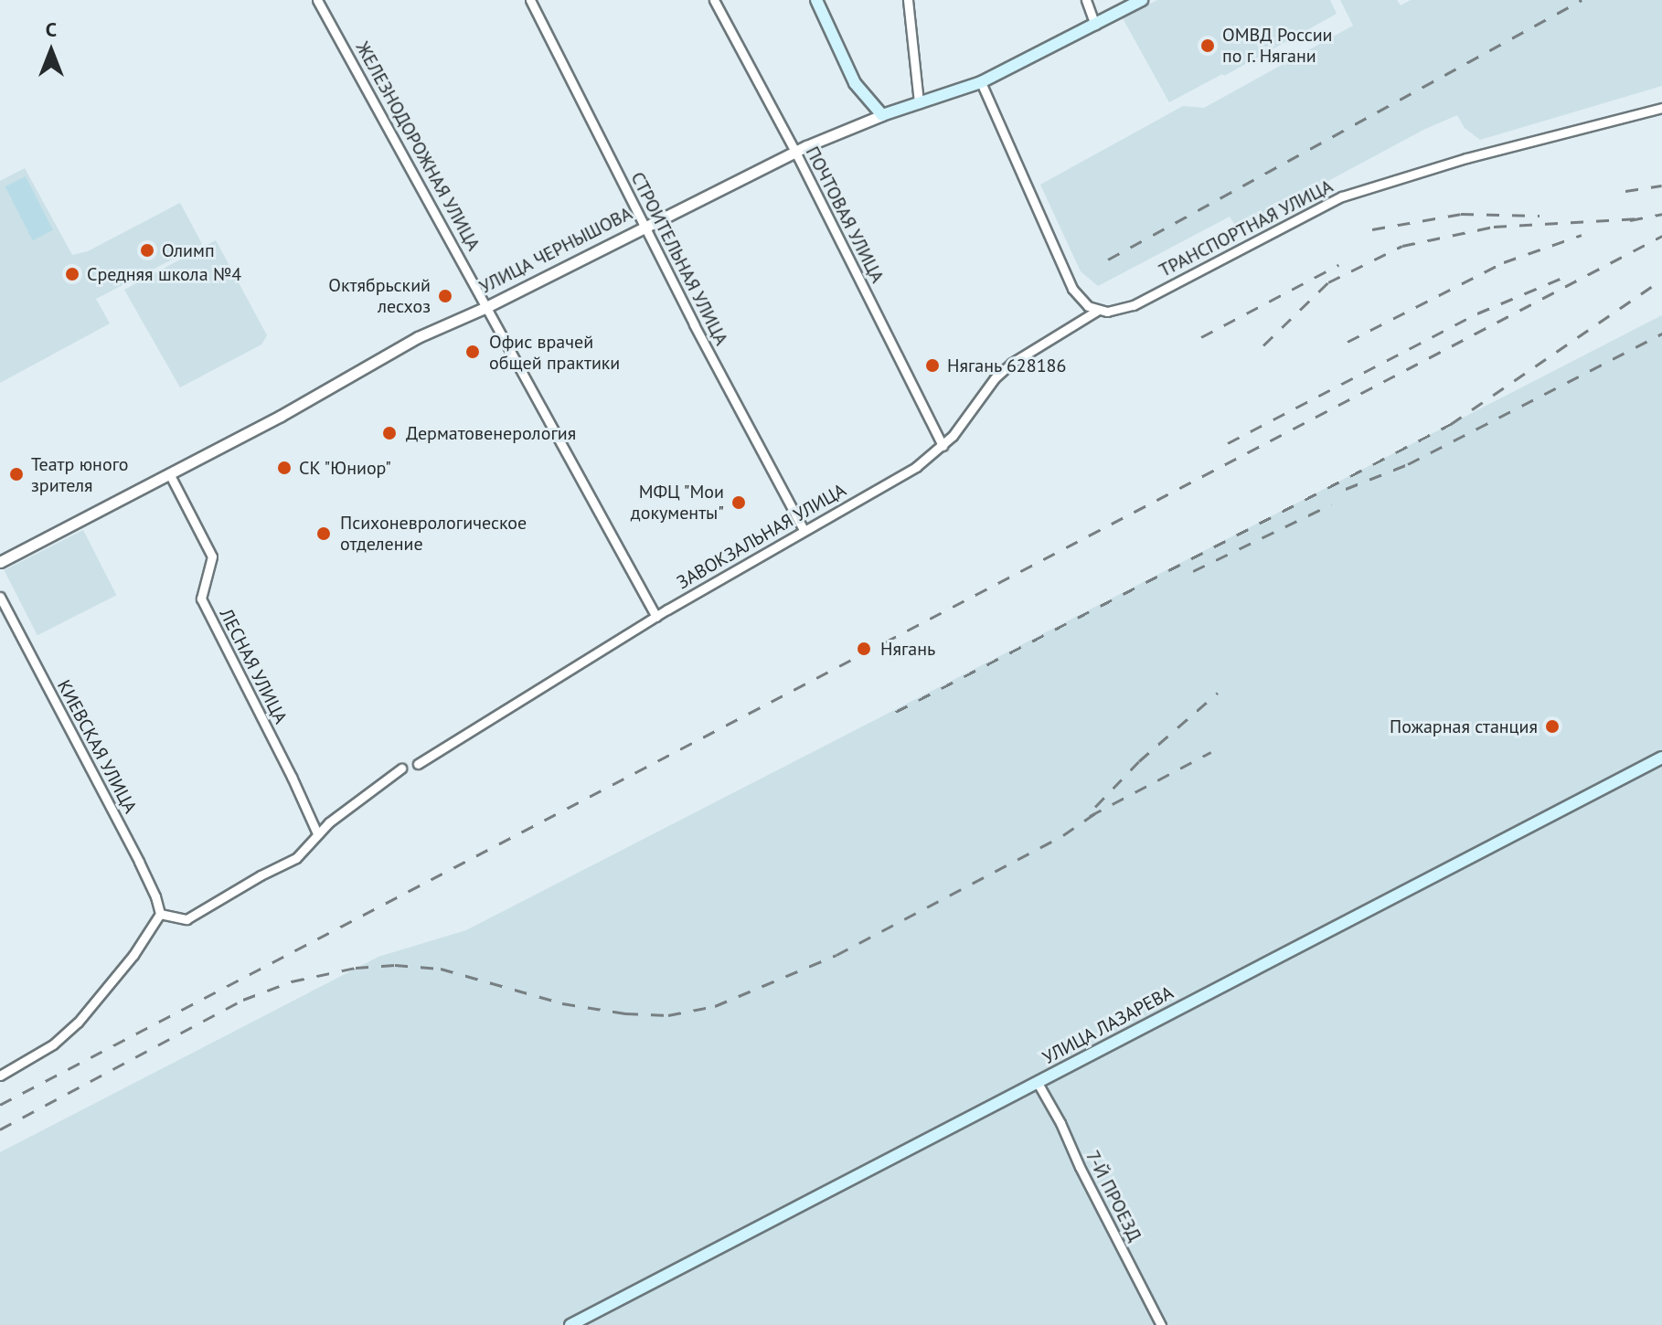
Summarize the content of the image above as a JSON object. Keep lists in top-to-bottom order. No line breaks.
{"streets":{"main road":["УЛИЦА ЧЕРНЫШОВА","УЛИЦА ЛАЗАРЕВА"],"street":["ЖЕЛЕЗНОДОРОЖНАЯ УЛИЦА","ПОЧТОВАЯ УЛИЦА","ТРАНСПОРТНАЯ УЛИЦА","СТРОИТЕЛЬНАЯ УЛИЦА","ЗАВОКЗАЛЬНАЯ УЛИЦА","ЛЕСНАЯ УЛИЦА","КИЕВСКАЯ УЛИЦА","7-Й ПРОЕЗД"]},"crossings":[["ЖЕЛЕЗНОДОРОЖНАЯ УЛИЦА","УЛИЦА ЧЕРНЫШОВА"],["ЖЕЛЕЗНОДОРОЖНАЯ УЛИЦА","ЗАВОКЗАЛЬНАЯ УЛИЦА"],["ПОЧТОВАЯ УЛИЦА","УЛИЦА ЧЕРНЫШОВА"],["ПОЧТОВАЯ УЛИЦА","ЗАВОКЗАЛЬНАЯ УЛИЦА"],["ТРАНСПОРТНАЯ УЛИЦА","ЗАВОКЗАЛЬНАЯ УЛИЦА"],["УЛИЦА ЧЕРНЫШОВА","СТРОИТЕЛЬНАЯ УЛИЦА"],["УЛИЦА ЧЕРНЫШОВА","ЛЕСНАЯ УЛИЦА"],["СТРОИТЕЛЬНАЯ УЛИЦА","ЗАВОКЗАЛЬНАЯ УЛИЦА"],["УЛИЦА ЛАЗАРЕВА","7-Й ПРОЕЗД"]],"places":["ОМВД России по г. Нягани","Олимп","Средняя школа №4","Октябрьский лесхоз","Офис врачей общей практики","Нягань 628186","Дерматовенерология","СК \"Юниор\"","Театр юного зрителя","МФЦ \"Мои документы\"","Психоневрологическое отделение","Нягань","Пожарная станция"],"north":"top"}
